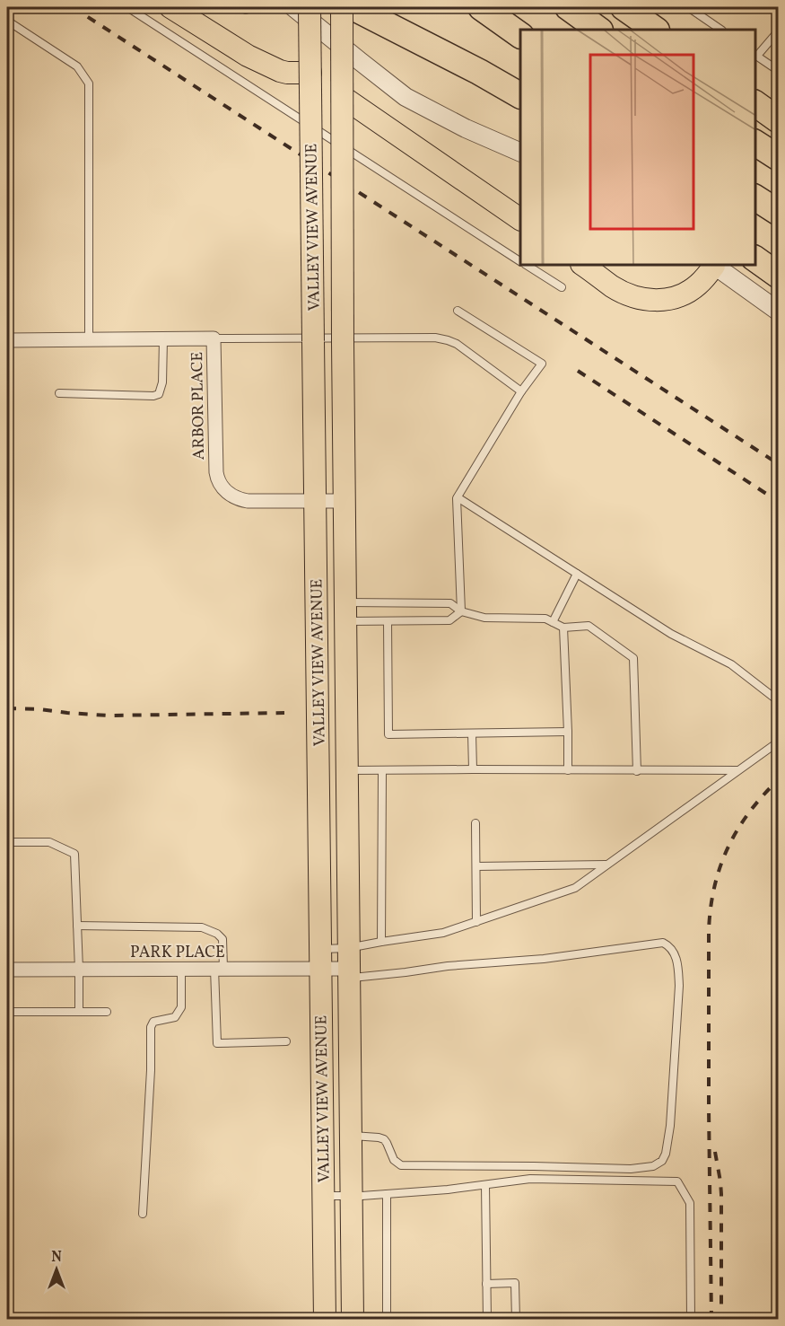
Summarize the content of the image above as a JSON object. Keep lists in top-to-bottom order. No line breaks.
{"streets":{"main road":["VALLEY VIEW AVENUE"],"street":["ARBOR PLACE","PARK PLACE"]},"crossings":[["VALLEY VIEW AVENUE","ARBOR PLACE"],["VALLEY VIEW AVENUE","PARK PLACE"]],"north":"top"}
